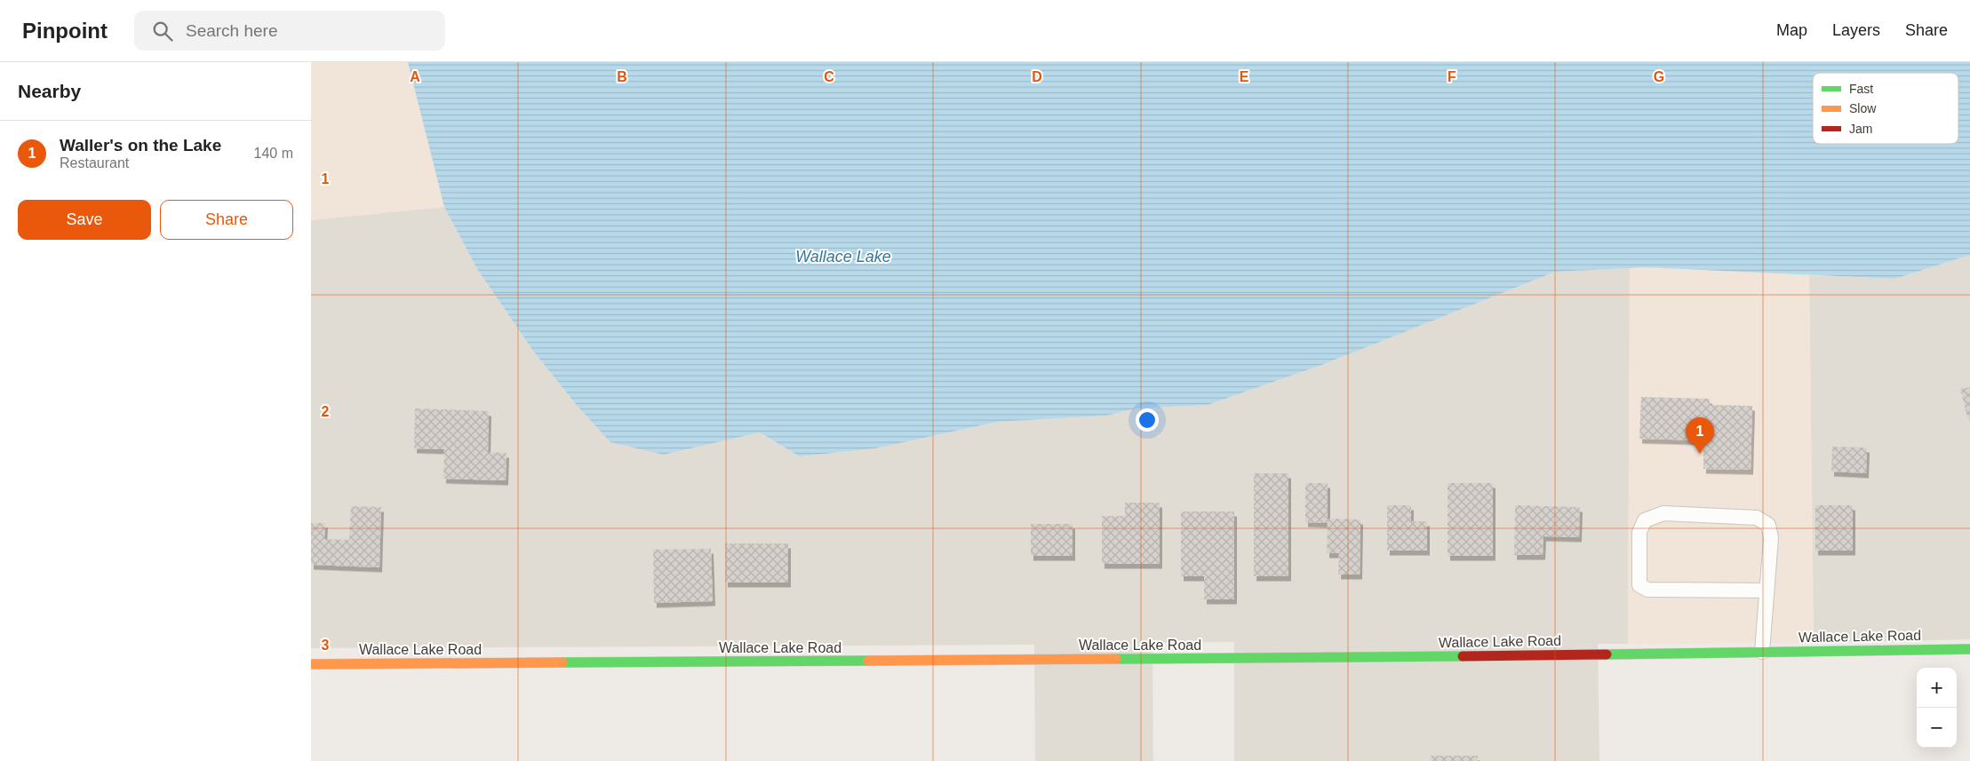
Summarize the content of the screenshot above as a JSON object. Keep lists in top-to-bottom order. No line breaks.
{"streets":{"street":["Wallace Lake Road"]},"water":["Wallace Lake"],"legend":["Fast","Slow","Jam"],"page":{"header":"Pinpoint","search":"Search here","nav":["Map","Layers","Share"],"heading":"Nearby","list":[{"mark":"1","name":"Waller's on the Lake","note":"Restaurant","value":"140 m"}],"buttons":["Save","Share"],"pins":"1","map_buttons":["+","−"]},"grid":{"columns":["A","B","C","D","E","F","G"],"rows":["1","2","3"]}}
